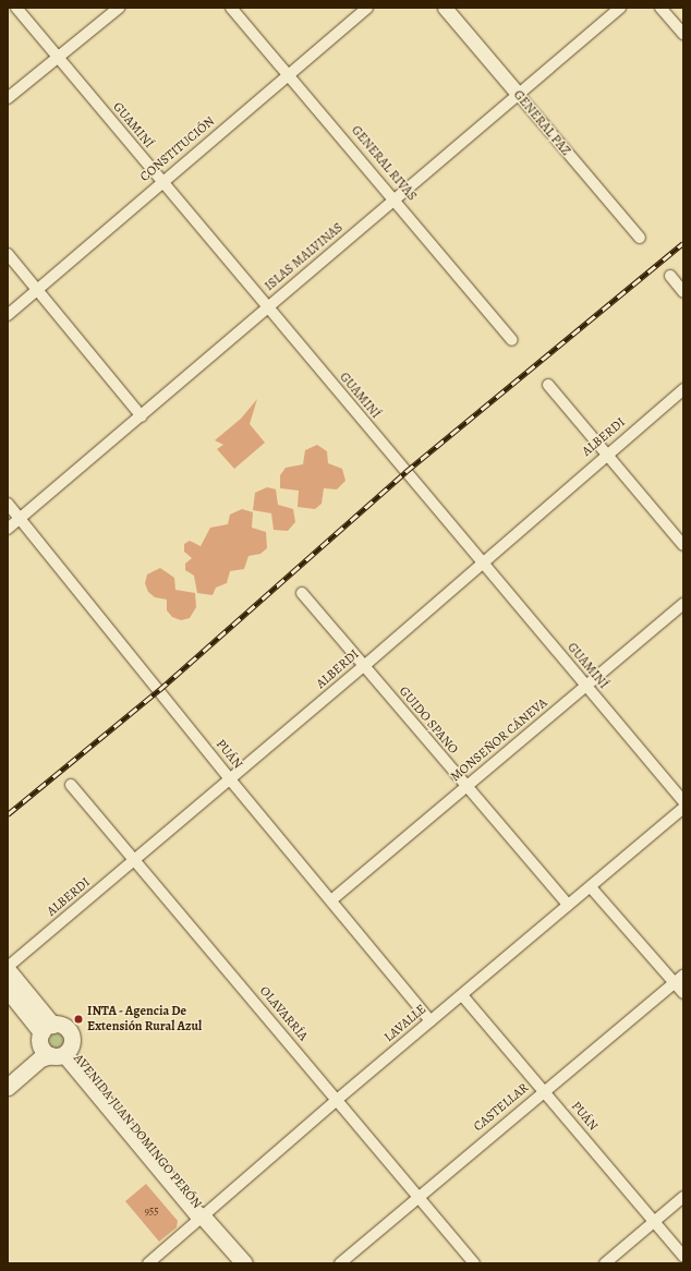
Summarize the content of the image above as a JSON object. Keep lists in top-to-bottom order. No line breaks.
{"streets":{"main road":["AVENIDA JUAN DOMINGO PERÓN"],"street":["GENERAL PAZ","GUAMINÍ","CONSTITUCIÓN","GENERAL RIVAS","ISLAS MALVINAS","ALBERDI","GUIDO SPANO","MONSEÑOR CÁNEVA","PUÁN","OLAVARRÍA","LAVALLE","CASTELLAR"]},"crossings":[["GENERAL PAZ","ISLAS MALVINAS"],["GUAMINÍ","CONSTITUCIÓN"],["GUAMINÍ","ISLAS MALVINAS"],["GUAMINÍ","ALBERDI"],["GUAMINÍ","MONSEÑOR CÁNEVA"],["CONSTITUCIÓN","GENERAL RIVAS"],["GENERAL RIVAS","ISLAS MALVINAS"],["ISLAS MALVINAS","PUÁN"],["ALBERDI","GUIDO SPANO"],["ALBERDI","PUÁN"],["ALBERDI","OLAVARRÍA"],["GUIDO SPANO","MONSEÑOR CÁNEVA"],["GUIDO SPANO","LAVALLE"],["MONSEÑOR CÁNEVA","PUÁN"],["PUÁN","LAVALLE"],["PUÁN","CASTELLAR"],["OLAVARRÍA","LAVALLE"],["OLAVARRÍA","CASTELLAR"],["LAVALLE","AVENIDA JUAN DOMINGO PERÓN"]],"places":["INTA - Agencia De Extensión Rural Azul"],"house_numbers":["955"]}
